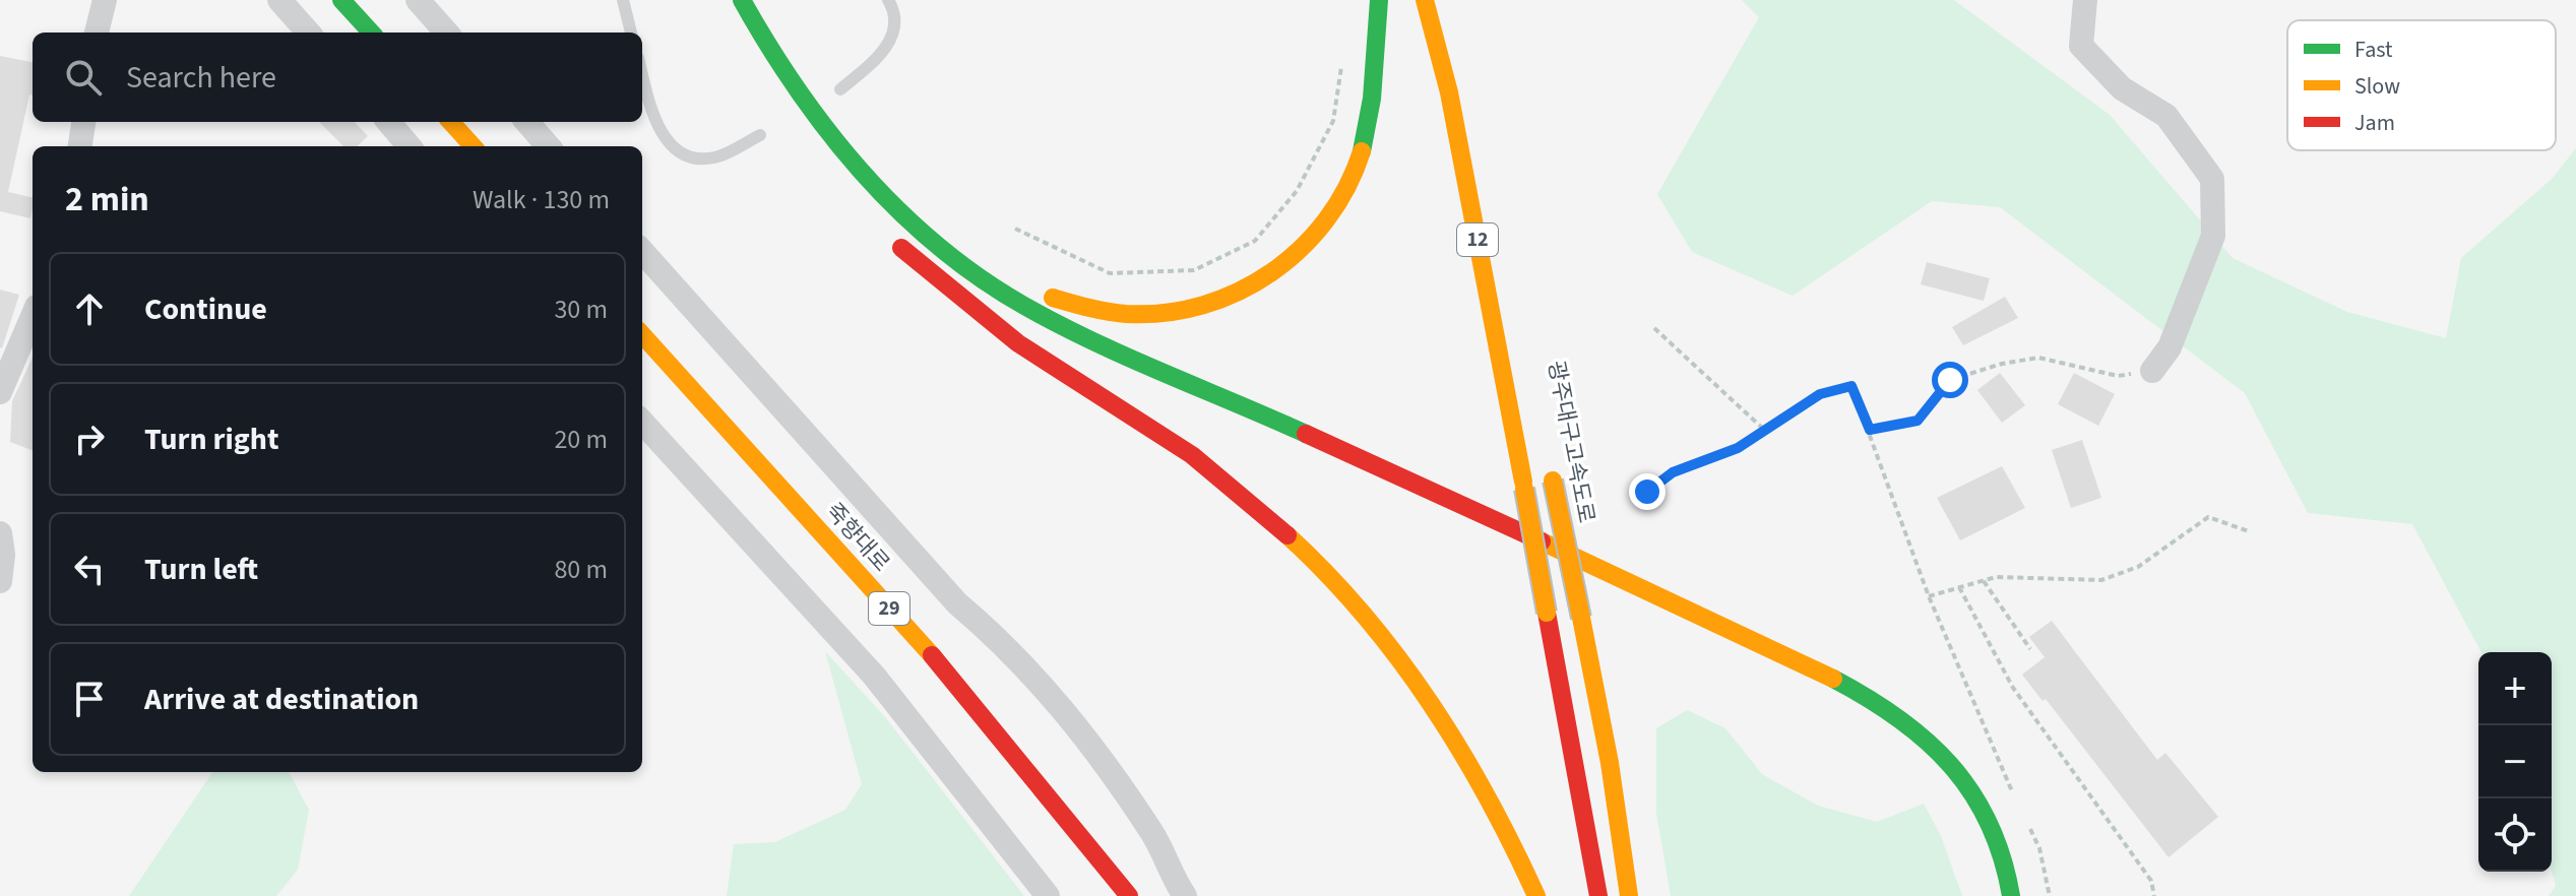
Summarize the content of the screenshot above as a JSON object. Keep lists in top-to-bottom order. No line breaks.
{"streets":{"main road":["12","광주대구고속도로","죽향대로","29"]},"legend":["Fast","Slow","Jam"],"page":{"search":"Search here","heading":["2 min","Walk · 130 m"],"list":[["Continue","30 m"],["Turn right","20 m"],["Turn left","80 m"],"Arrive at destination"],"map_buttons":["+","−"]}}
